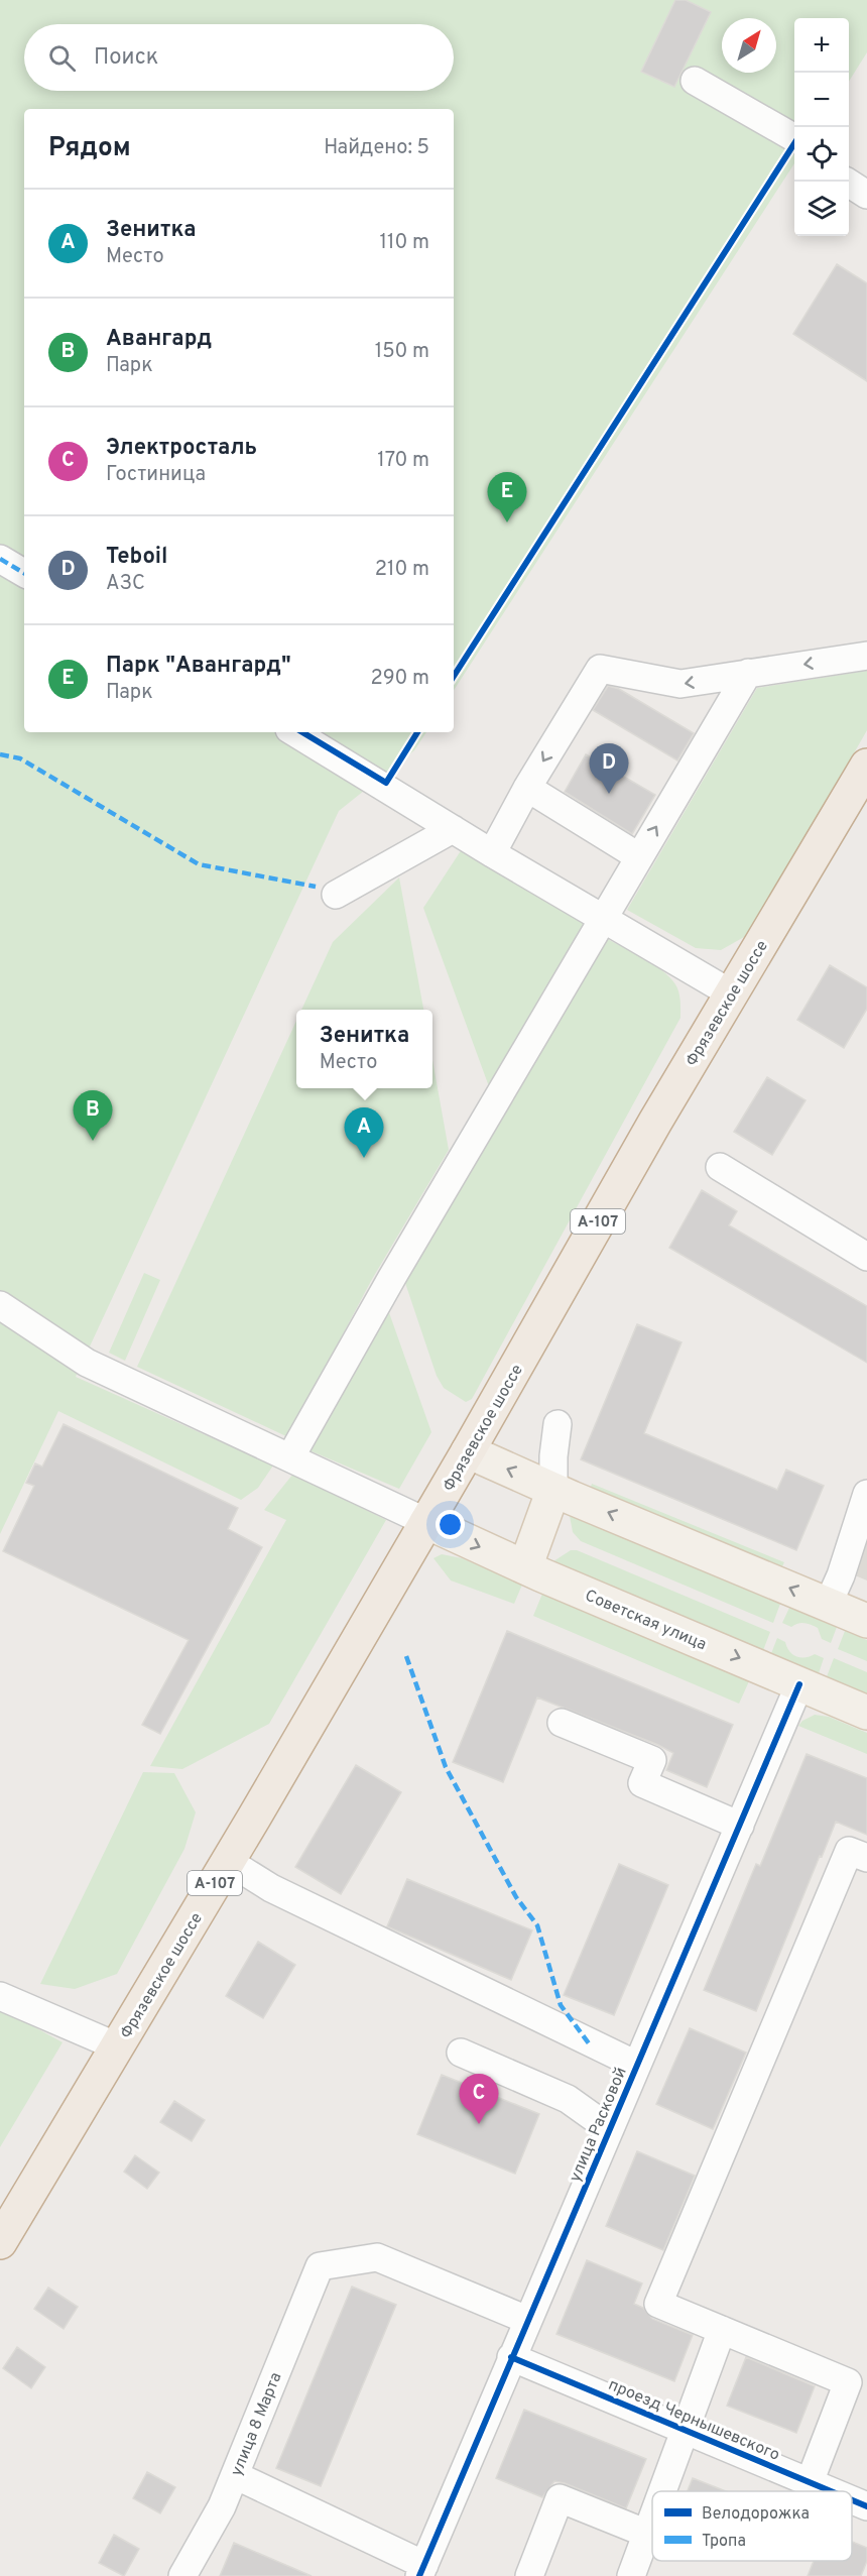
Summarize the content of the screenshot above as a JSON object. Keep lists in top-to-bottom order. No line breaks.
{"streets":{"highway":["Фрязевское шоссе","А-107"],"main road":["Советская улица"],"street":["улица Расковой","проезд Чернышевского","улица 8 Марта"]},"crossings":[["Фрязевское шоссе","Советская улица"],["Советская улица","улица Расковой"],["улица Расковой","проезд Чернышевского"],["улица Расковой","улица 8 Марта"]],"legend":["Велодорожка","Тропа"],"north":"top right","page":{"map_buttons":["+","−"],"search":"Поиск","heading":["Рядом","Найдено: 5"],"list":[{"mark":"A","name":"Зенитка","note":"Место","value":"110 m"},{"mark":"B","name":"Авангард","note":"Парк","value":"150 m"},{"mark":"C","name":"Электросталь","note":"Гостиница","value":"170 m"},{"mark":"D","name":"Teboil","note":"АЗС","value":"210 m"},{"mark":"E","name":"Парк \"Авангард\"","note":"Парк","value":"290 m"}],"pins":["E","D","B","A","C"],"popup":["Зенитка","Место"]}}
